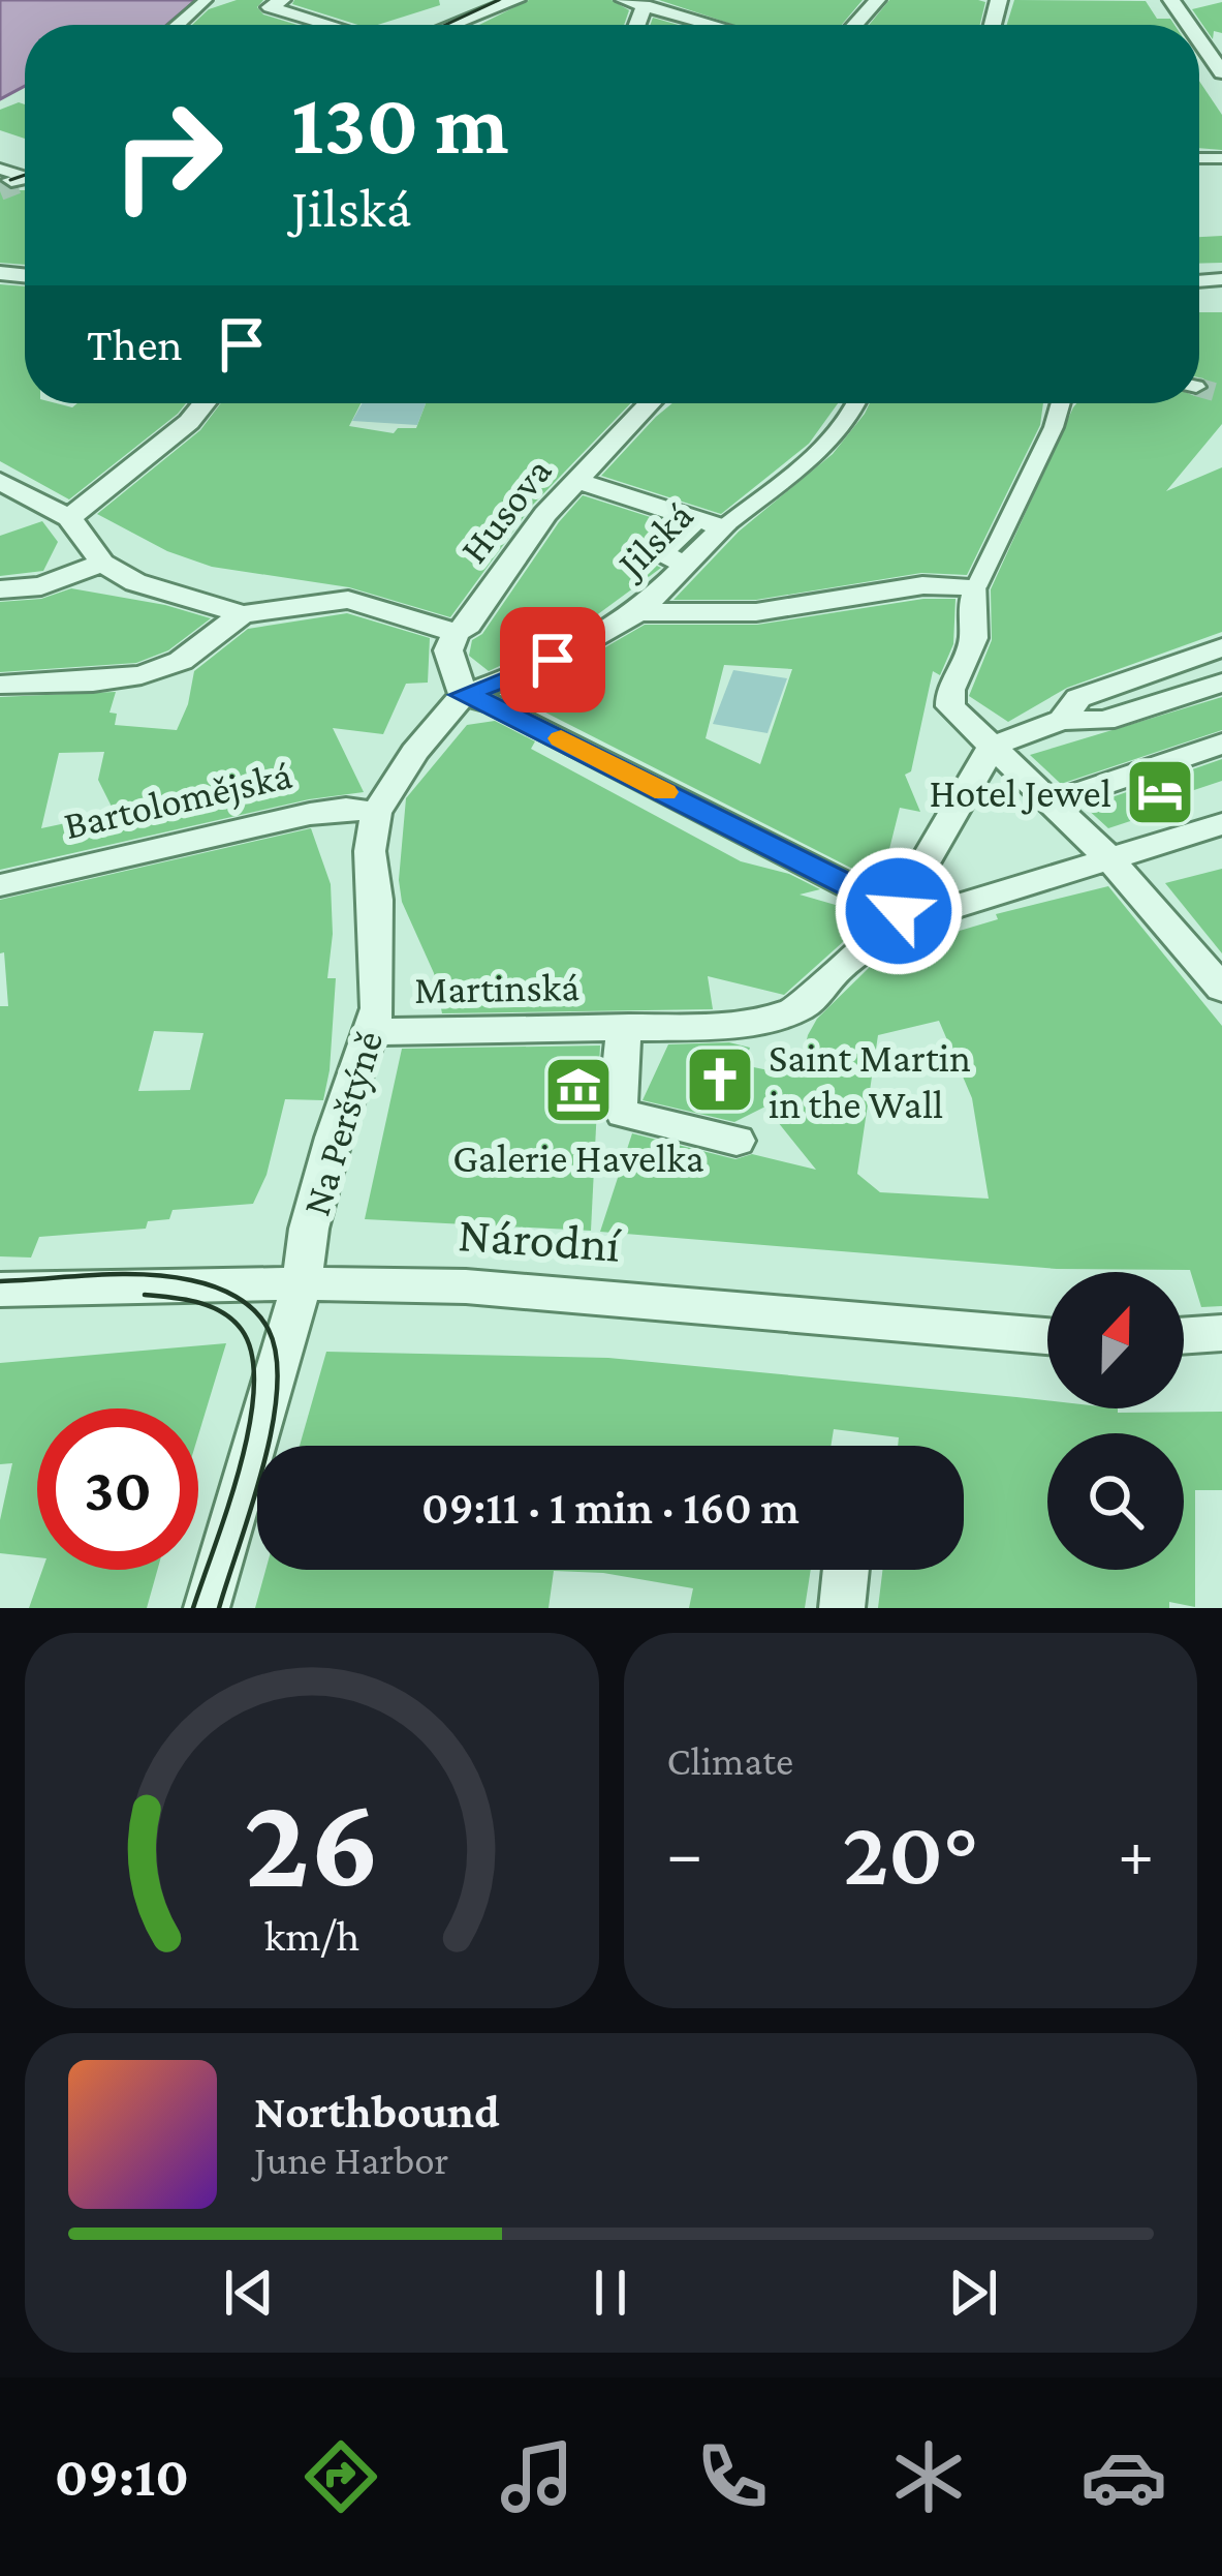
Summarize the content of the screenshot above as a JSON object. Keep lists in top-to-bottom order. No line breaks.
{"streets":{"street":["Husova","Jilská","Bartolomějská","Martinská","Na Perštýně","Národní"]},"crossings":[["Jilská","Na Perštýně"],["Bartolomějská","Na Perštýně"],["Martinská","Na Perštýně"],["Na Perštýně","Národní"]],"places":{"hotel":["Hotel Jewel"],"church":["Saint Martin in the Wall"],"museum":["Galerie Havelka"]},"north":"top","page":{"turn":["130 m","Jilská"],"then":"Then","limit":"30","trip":"09:11 · 1 min · 160 m","tile":"Climate","heat":["−","20°","+"],"song":["Northbound","June Harbor"],"tabs":"09:10","gauge":["26","km/h"]}}
